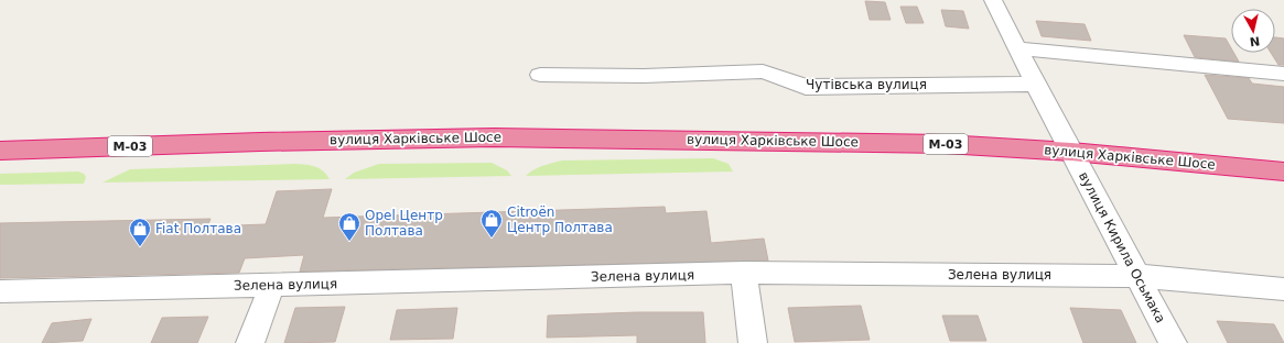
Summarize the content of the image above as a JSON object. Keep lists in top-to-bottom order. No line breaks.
{"streets":{"highway":["вулиця Харківське Шосе","М-03"],"street":["Чутівська вулиця","вулиця Кирила Осьмака","Зелена вулиця"]},"crossings":[["Чутівська вулиця","вулиця Кирила Осьмака"],["вулиця Харківське Шосе","вулиця Кирила Осьмака"],["вулиця Кирила Осьмака","Зелена вулиця"]],"places":{"shop":["Citroën Центр Полтава","Opel Центр Полтава","Fiat Полтава"]},"north":"bottom"}
